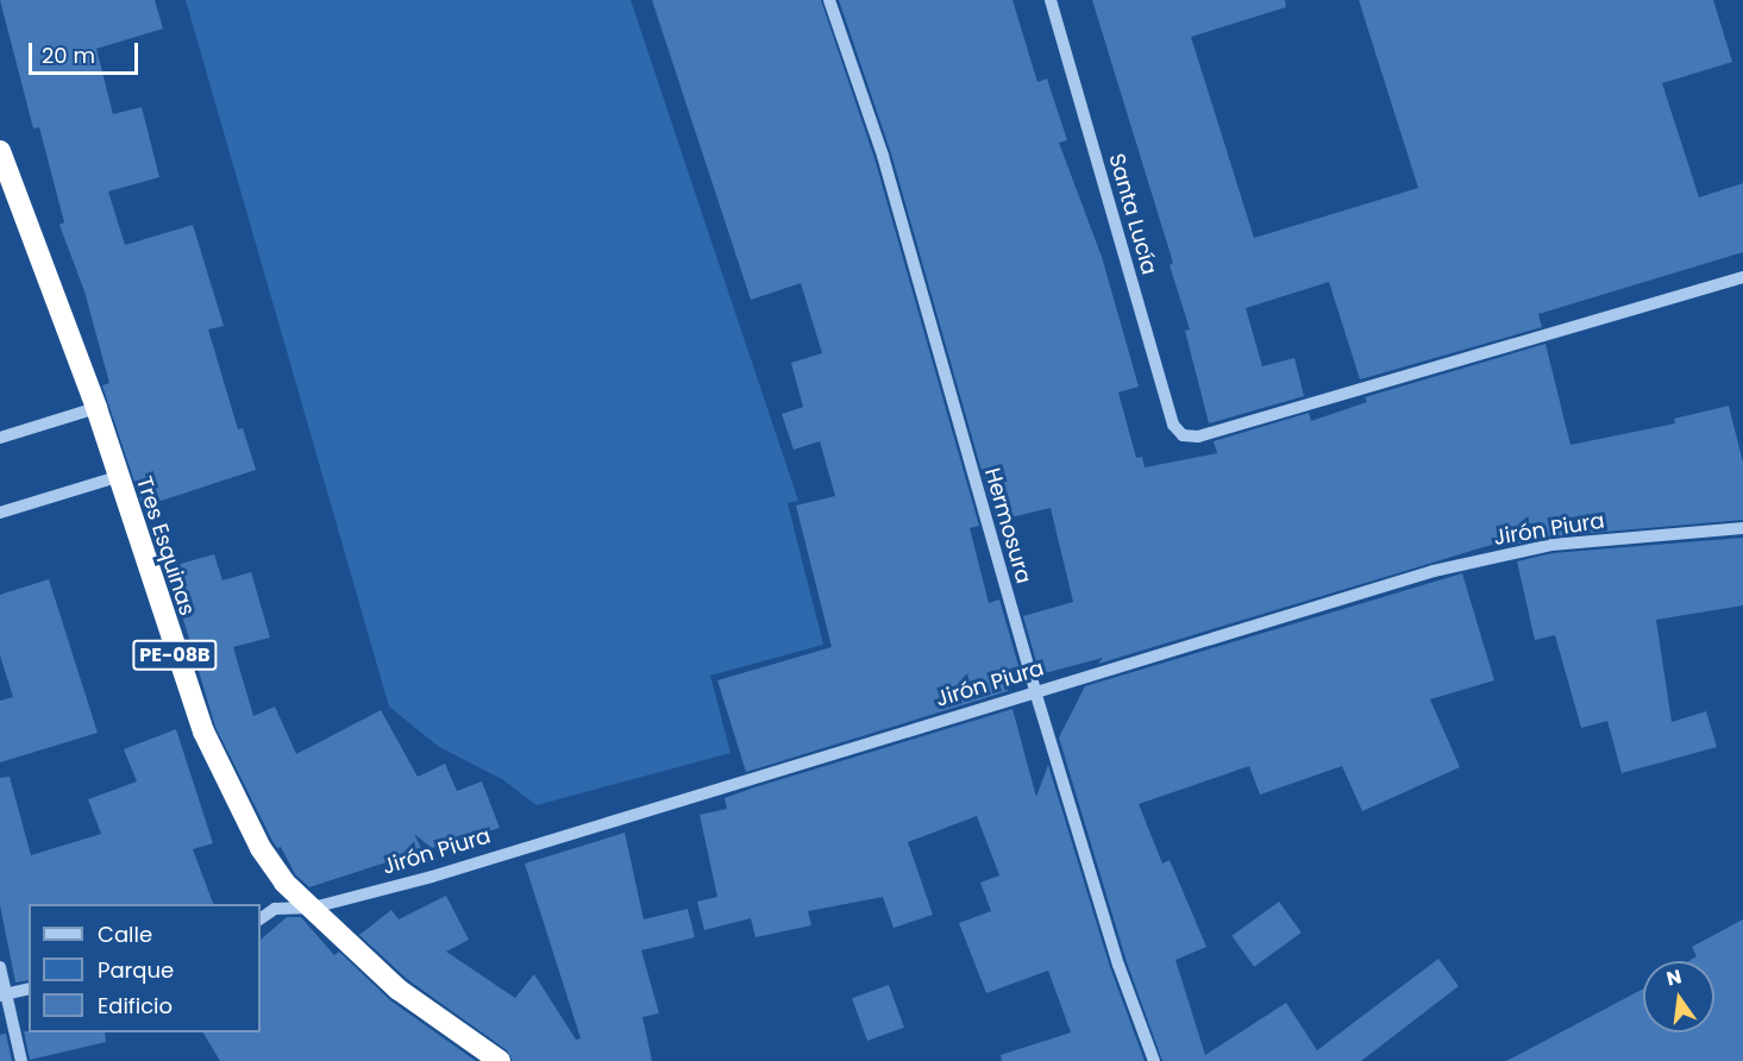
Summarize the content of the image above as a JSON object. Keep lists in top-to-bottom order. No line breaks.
{"streets":{"highway":["Tres Esquinas","PE-08B"],"street":["Santa Lucía","Hermosura","Jirón Piura"]},"crossings":[["Hermosura","Jirón Piura"],["Jirón Piura","Tres Esquinas"]],"legend":["Calle","Parque","Edificio"],"scale_bar":"20 m","north":"top"}
